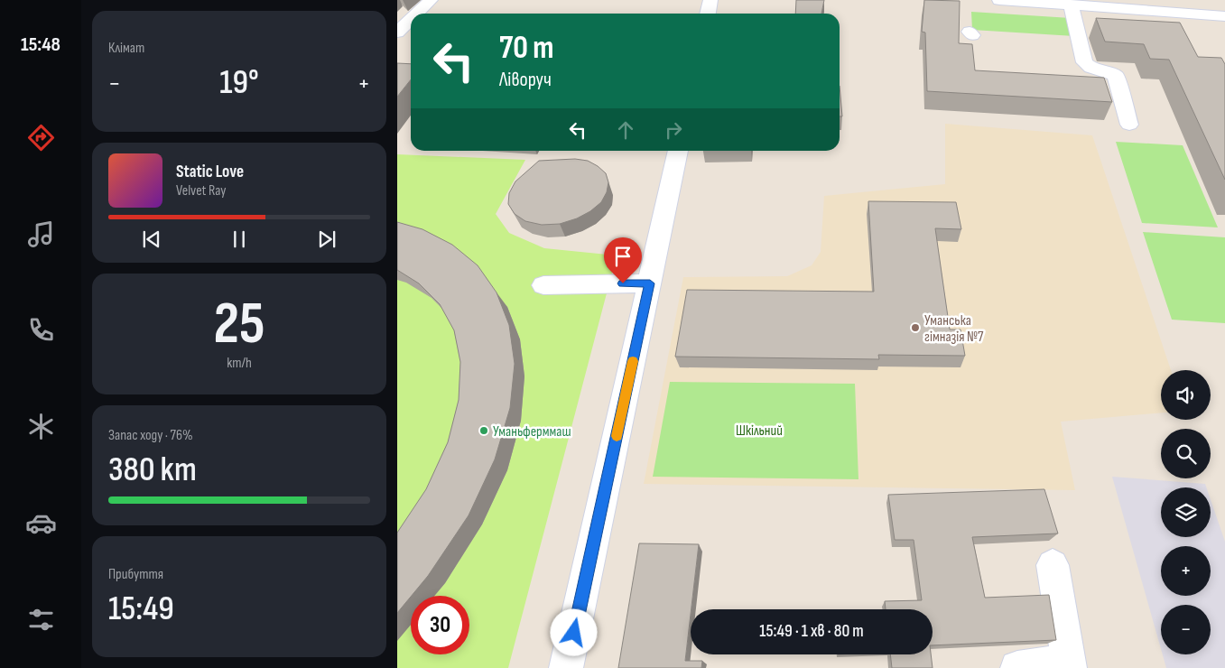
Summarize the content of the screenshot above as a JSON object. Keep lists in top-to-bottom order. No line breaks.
{"parks":["Шкільний"],"places":["Уманська гімназія №7","Уманьферммаш"],"page":{"tabs":"15:48","tile":["Клімат",["25","km/h"],["Запас ходу · 76%","380 km"],["Прибуття","15:49"]],"turn":["70 m","Ліворуч"],"heat":["−","19°","+"],"song":["Static Love","Velvet Ray"],"map_buttons":["+","−"],"limit":"30","trip":"15:49 · 1 хв · 80 m"}}
